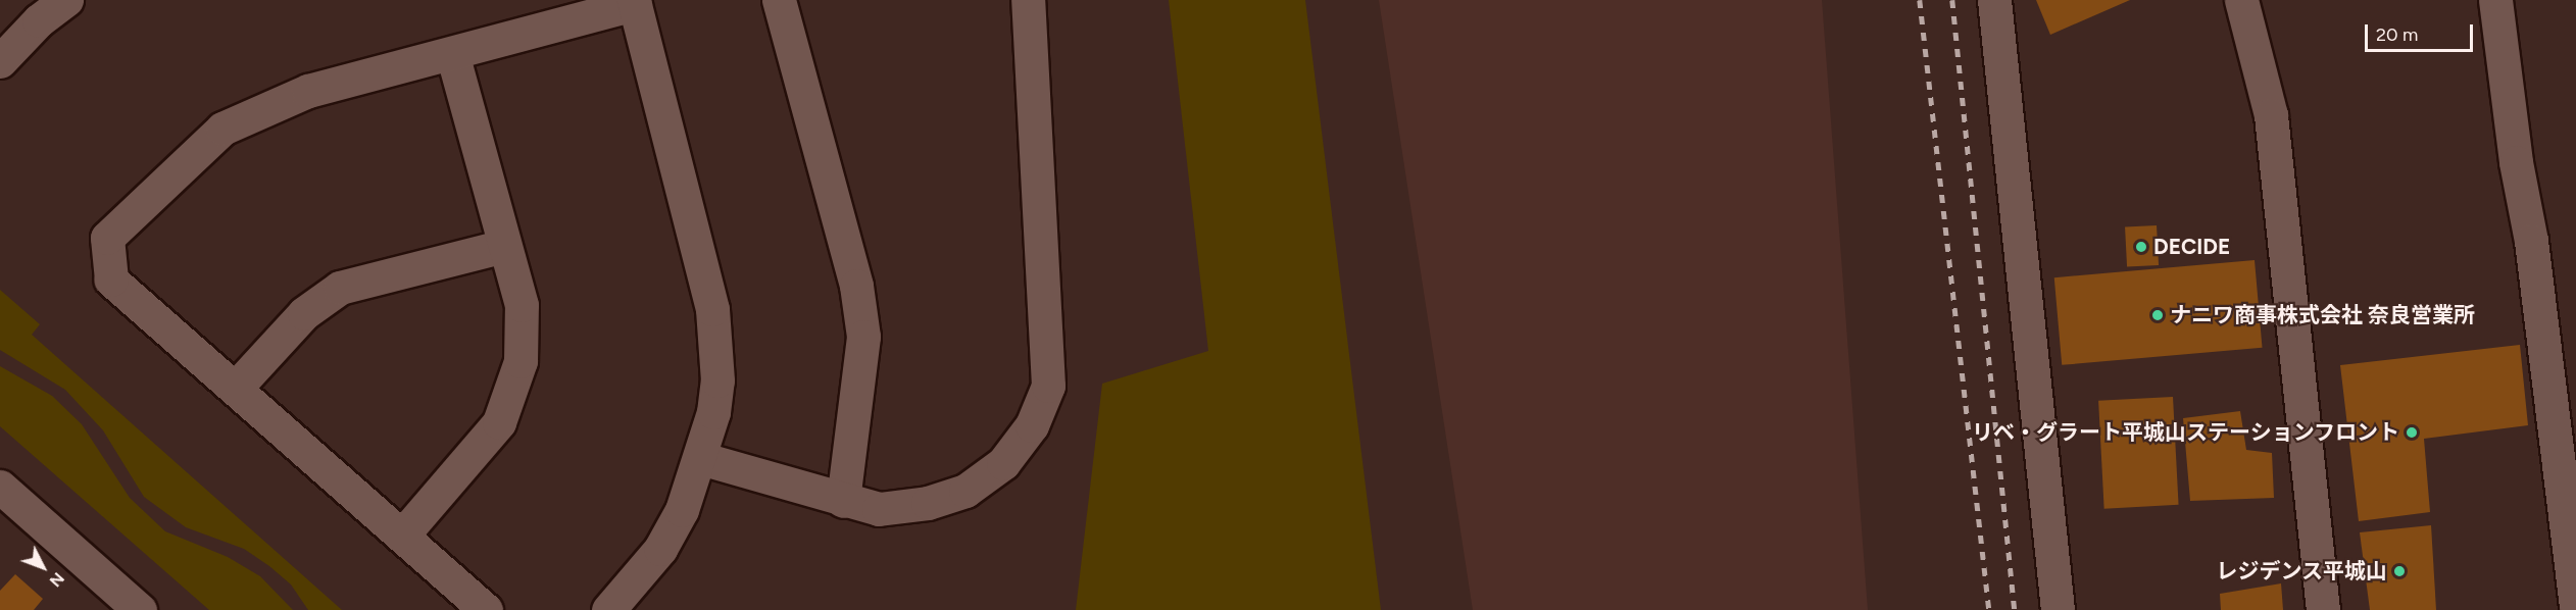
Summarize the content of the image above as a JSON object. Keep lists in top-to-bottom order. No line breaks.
{"places":["DECIDE","ナニワ商事株式会社 奈良営業所","リベ・グラート平城山ステーションフロント","レジデンス平城山"],"scale_bar":"20 m","north":"bottom right"}
